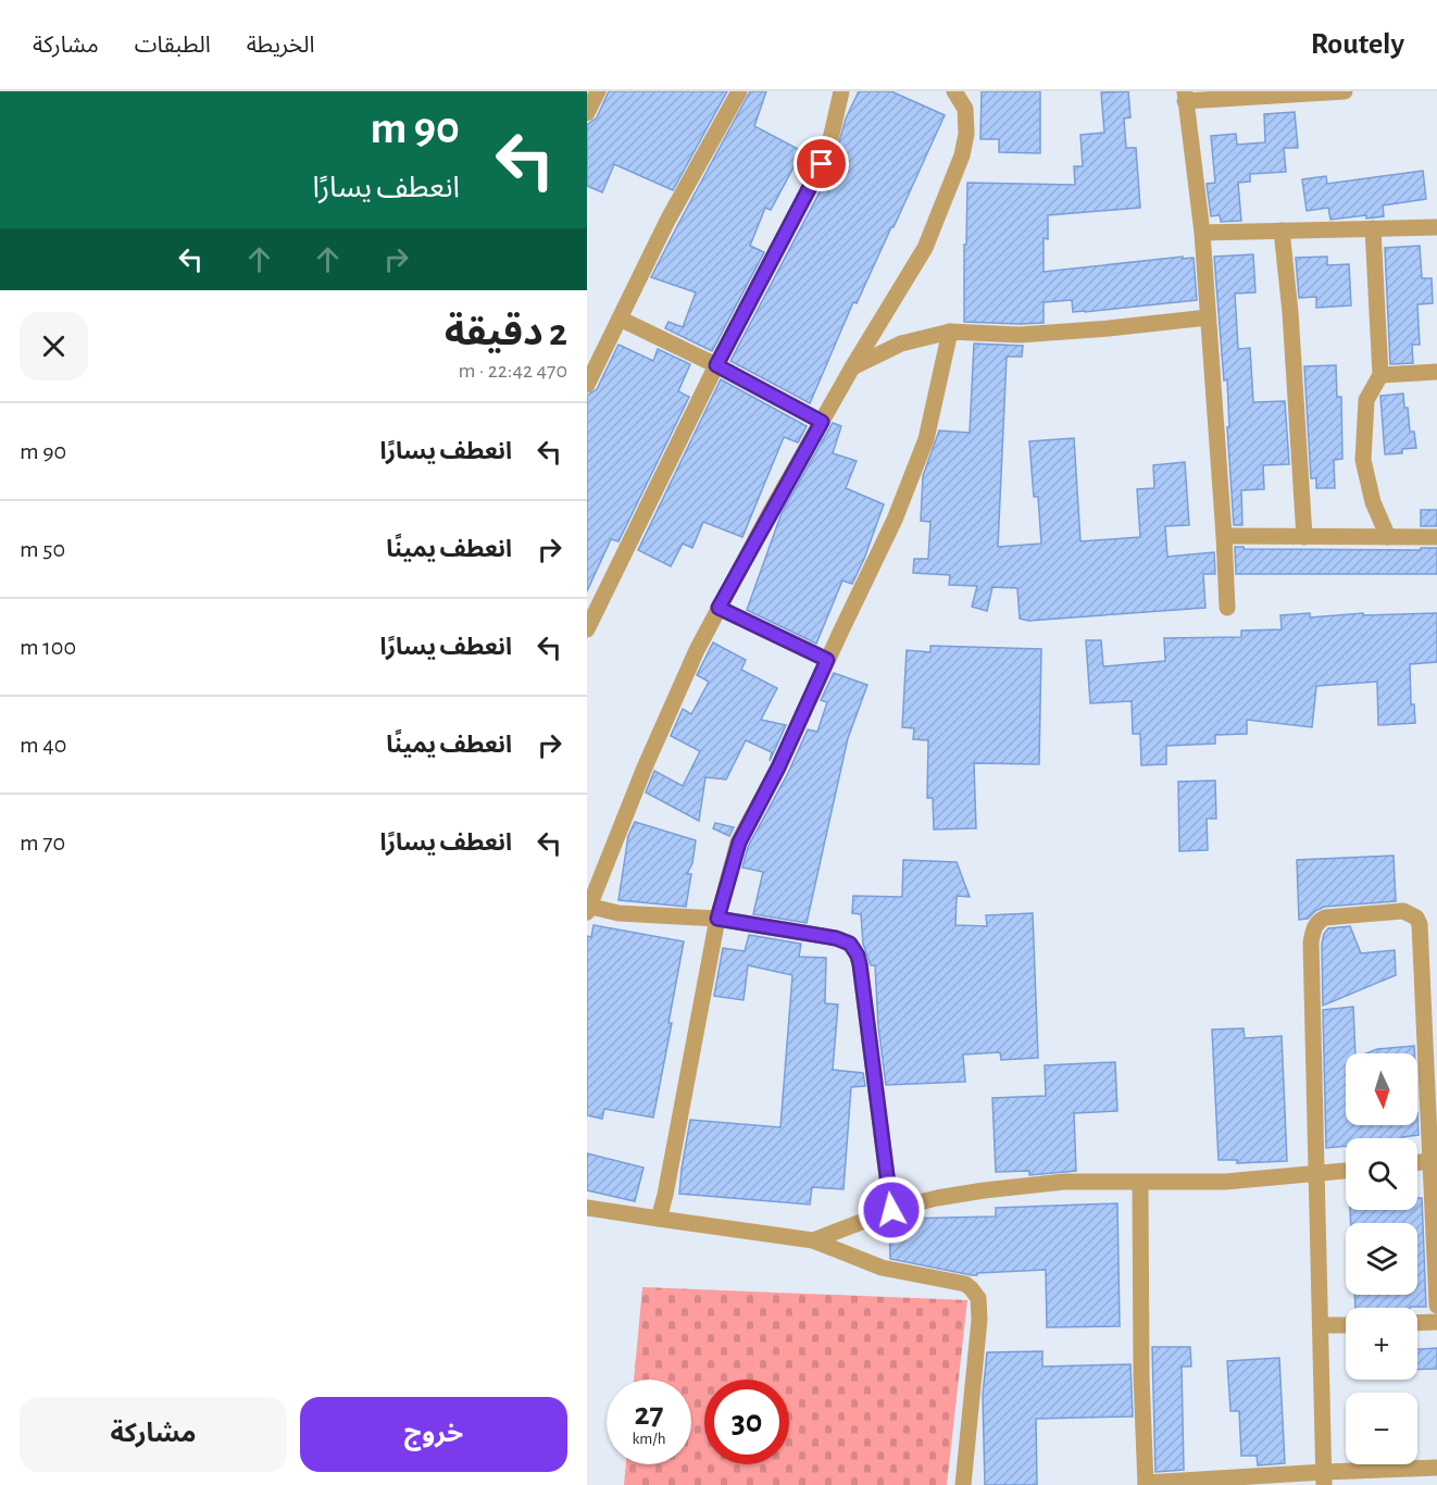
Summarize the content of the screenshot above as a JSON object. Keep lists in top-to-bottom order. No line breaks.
{"north":"bottom","page":{"header":"Routely","nav":["الخريطة","الطبقات","مشاركة"],"turn":["90 m","انعطف يسارًا"],"heading":["2 دقيقة","470 m · 22:42"],"list":[{"name":"انعطف يسارًا","value":"90 m"},{"name":"انعطف يمينًا","value":"50 m"},{"name":"انعطف يسارًا","value":"100 m"},{"name":"انعطف يمينًا","value":"40 m"},{"name":"انعطف يسارًا","value":"70 m"}],"map_buttons":["+","−"],"speed":"27 km/h","limit":"30","buttons":["خروج","مشاركة"]}}
